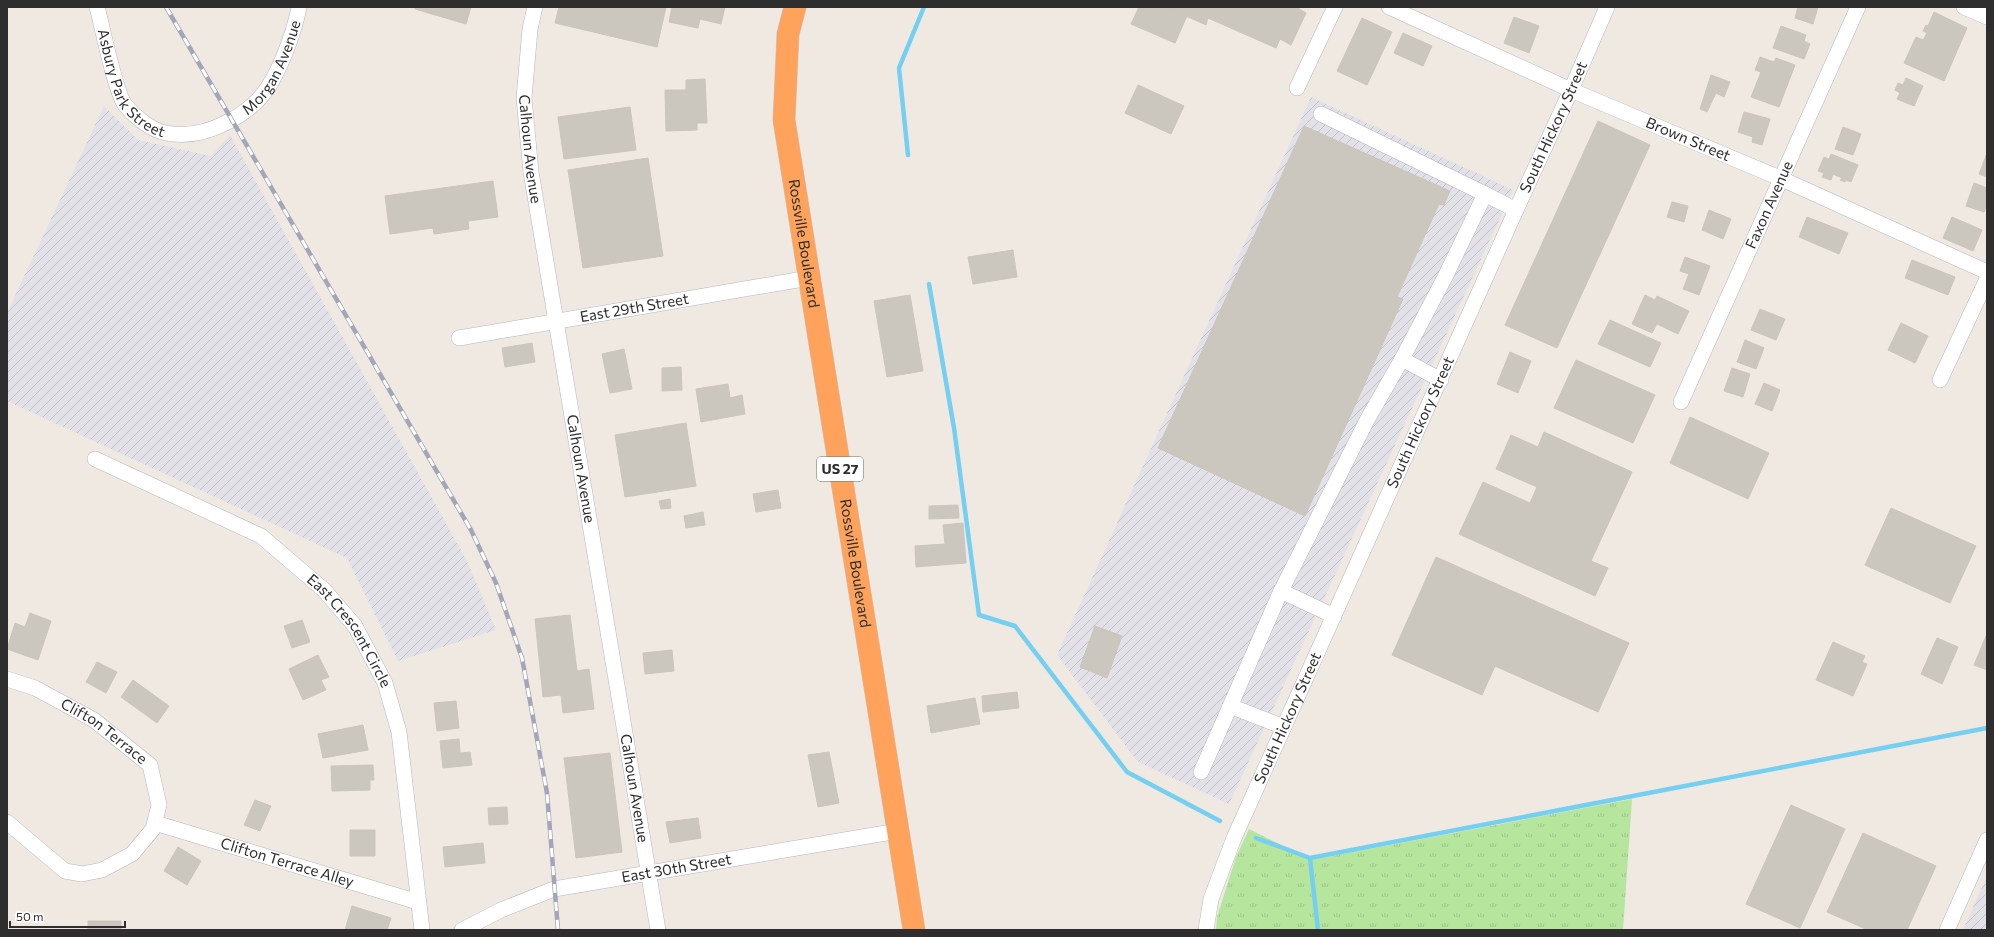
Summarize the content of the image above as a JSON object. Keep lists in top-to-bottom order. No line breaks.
{"streets":{"highway":["Rossville Boulevard","US 27"],"street":["Morgan Avenue","Asbury Park Street","South Hickory Street","Brown Street","Calhoun Avenue","Faxon Avenue","East 29th Street","East Crescent Circle","Clifton Terrace","Clifton Terrace Alley","East 30th Street"]},"crossings":[["Morgan Avenue","Asbury Park Street"],["South Hickory Street","Brown Street"],["Brown Street","Faxon Avenue"],["Calhoun Avenue","East 29th Street"],["Calhoun Avenue","East 30th Street"],["Rossville Boulevard","East 29th Street"],["Rossville Boulevard","East 30th Street"],["East Crescent Circle","Clifton Terrace Alley"],["Clifton Terrace","Clifton Terrace Alley"]],"scale_bar":"50 m"}
